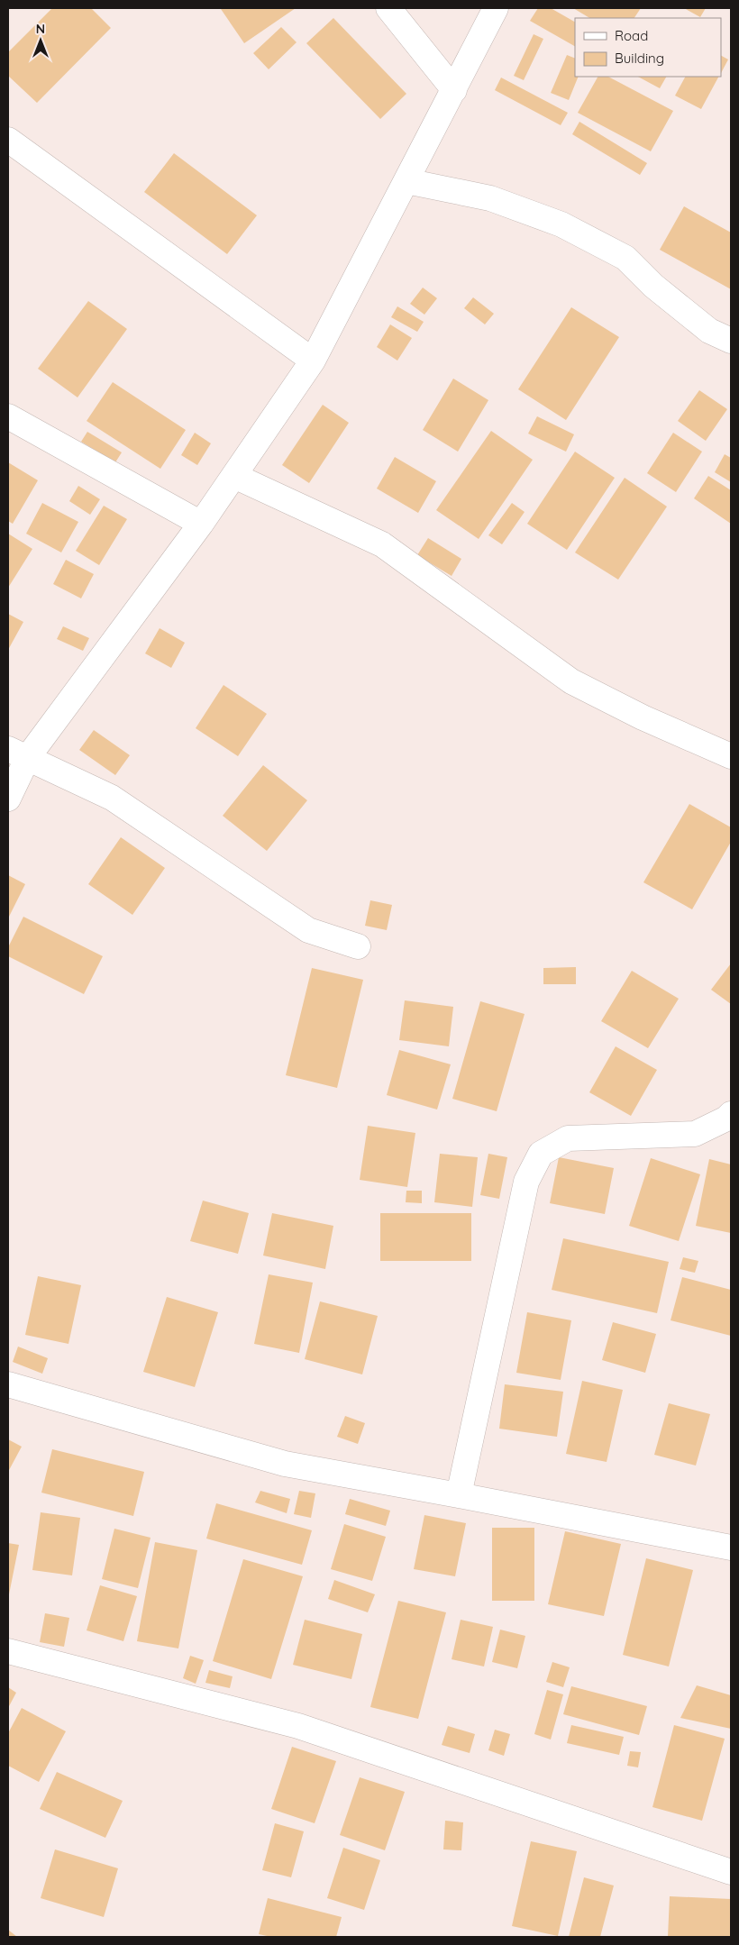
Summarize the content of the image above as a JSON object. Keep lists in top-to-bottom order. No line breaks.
{"legend":["Road","Building"],"north":"top"}
